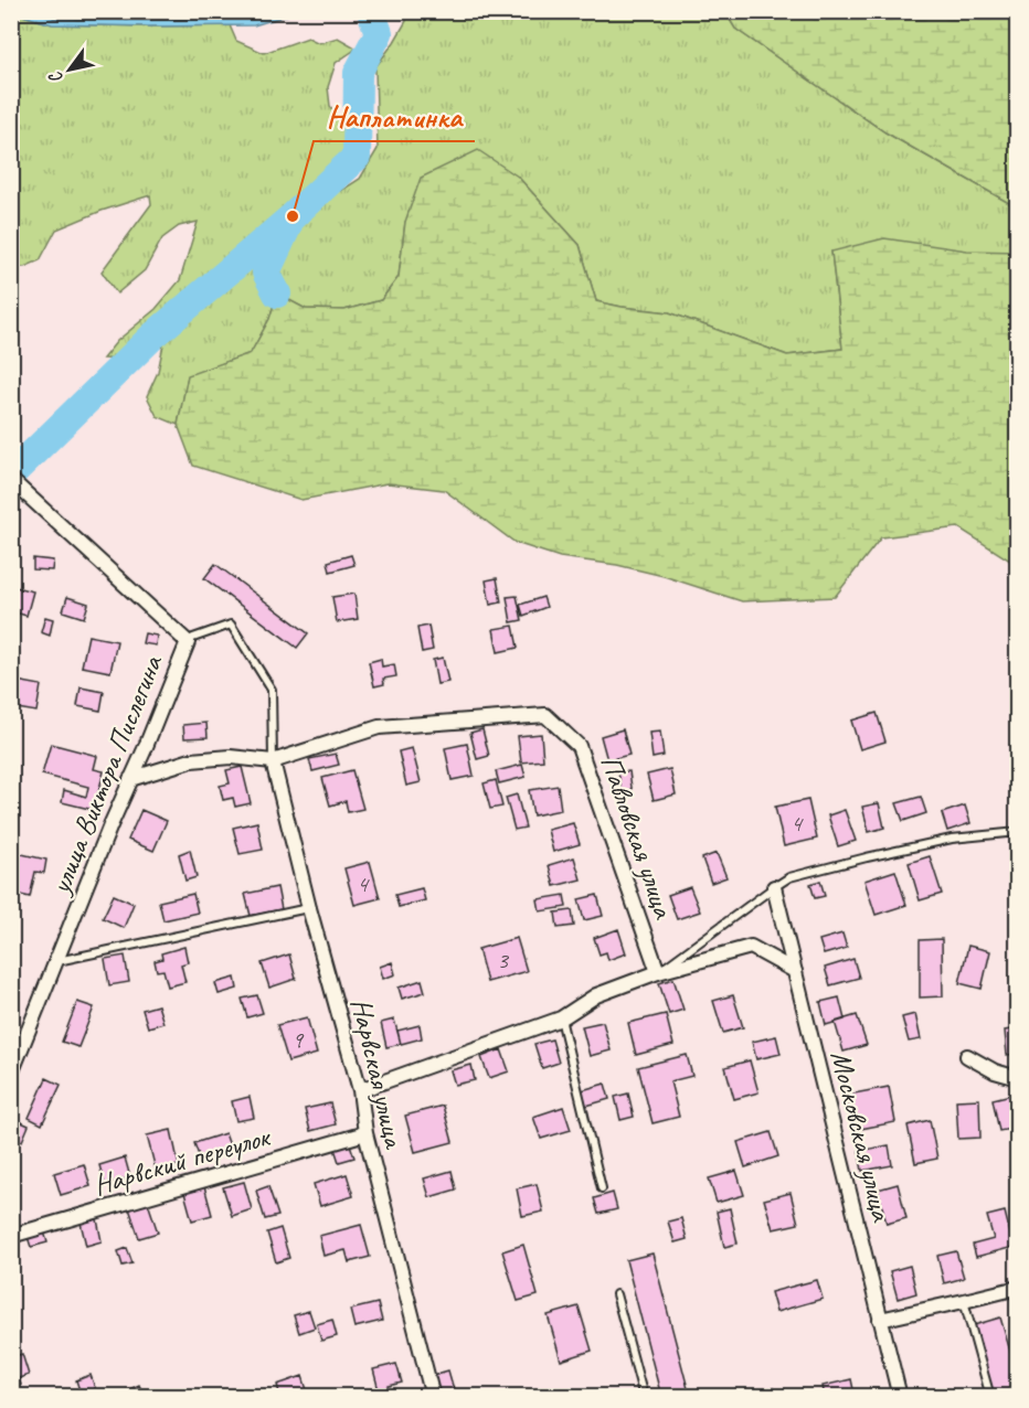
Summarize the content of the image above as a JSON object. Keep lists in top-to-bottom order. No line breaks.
{"streets":{"street":["улица Виктора Пислегина","Павловская улица","Нарвская улица","Московская улица","Нарвский переулок"]},"crossings":[["улица Виктора Пислегина","Павловская улица"],["Павловская улица","Нарвская улица"],["Нарвская улица","Нарвский переулок"]],"places":["Наплатинка"],"house_numbers":["4","4","3","9"],"north":"bottom left"}
